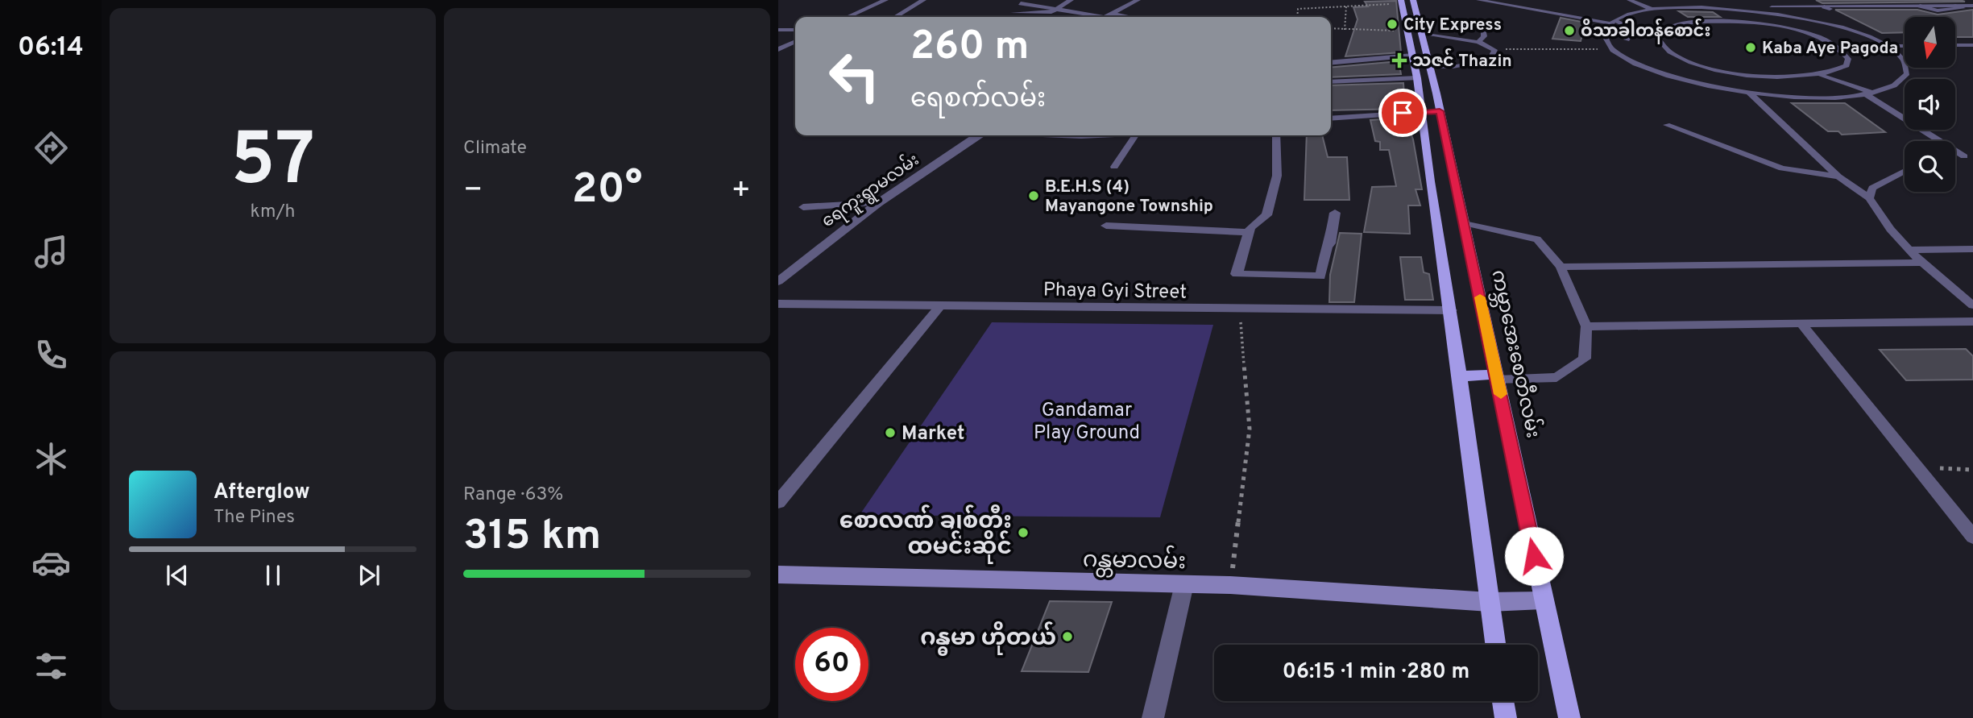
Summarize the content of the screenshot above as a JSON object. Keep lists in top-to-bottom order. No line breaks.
{"streets":{"main road":["ကမ္ဘာအေးစေတီလမ်း","ဂန္တမာလမ်း"],"street":["ရေကူးရွာမလမ်း","Phaya Gyi Street"]},"crossings":[["Phaya Gyi Street","ကမ္ဘာအေးစေတီလမ်း"],["ကမ္ဘာအေးစေတီလမ်း","ဂန္တမာလမ်း"]],"parks":["Gandamar Play Ground"],"places":{"other":["City Express","ဝိသာခါတန်စောင်း","Kaba Aye Pagoda","B.E.H.S (4) Mayangone Township","Market","စောလဏ် ချစ်တီး ထမင်းဆိုင်","ဂန္ဓမာ ဟိုတယ်"],"health":["သဇင် Thazin"]},"north":"bottom","page":{"tabs":"06:14","tile":[["57","km/h"],"Climate",["Range · 63%","315 km"]],"turn":["260 m","ရေစက်လမ်း"],"heat":["−","20°","+"],"song":["Afterglow","The Pines"],"limit":"60","trip":"06:15 · 1 min · 280 m"}}
